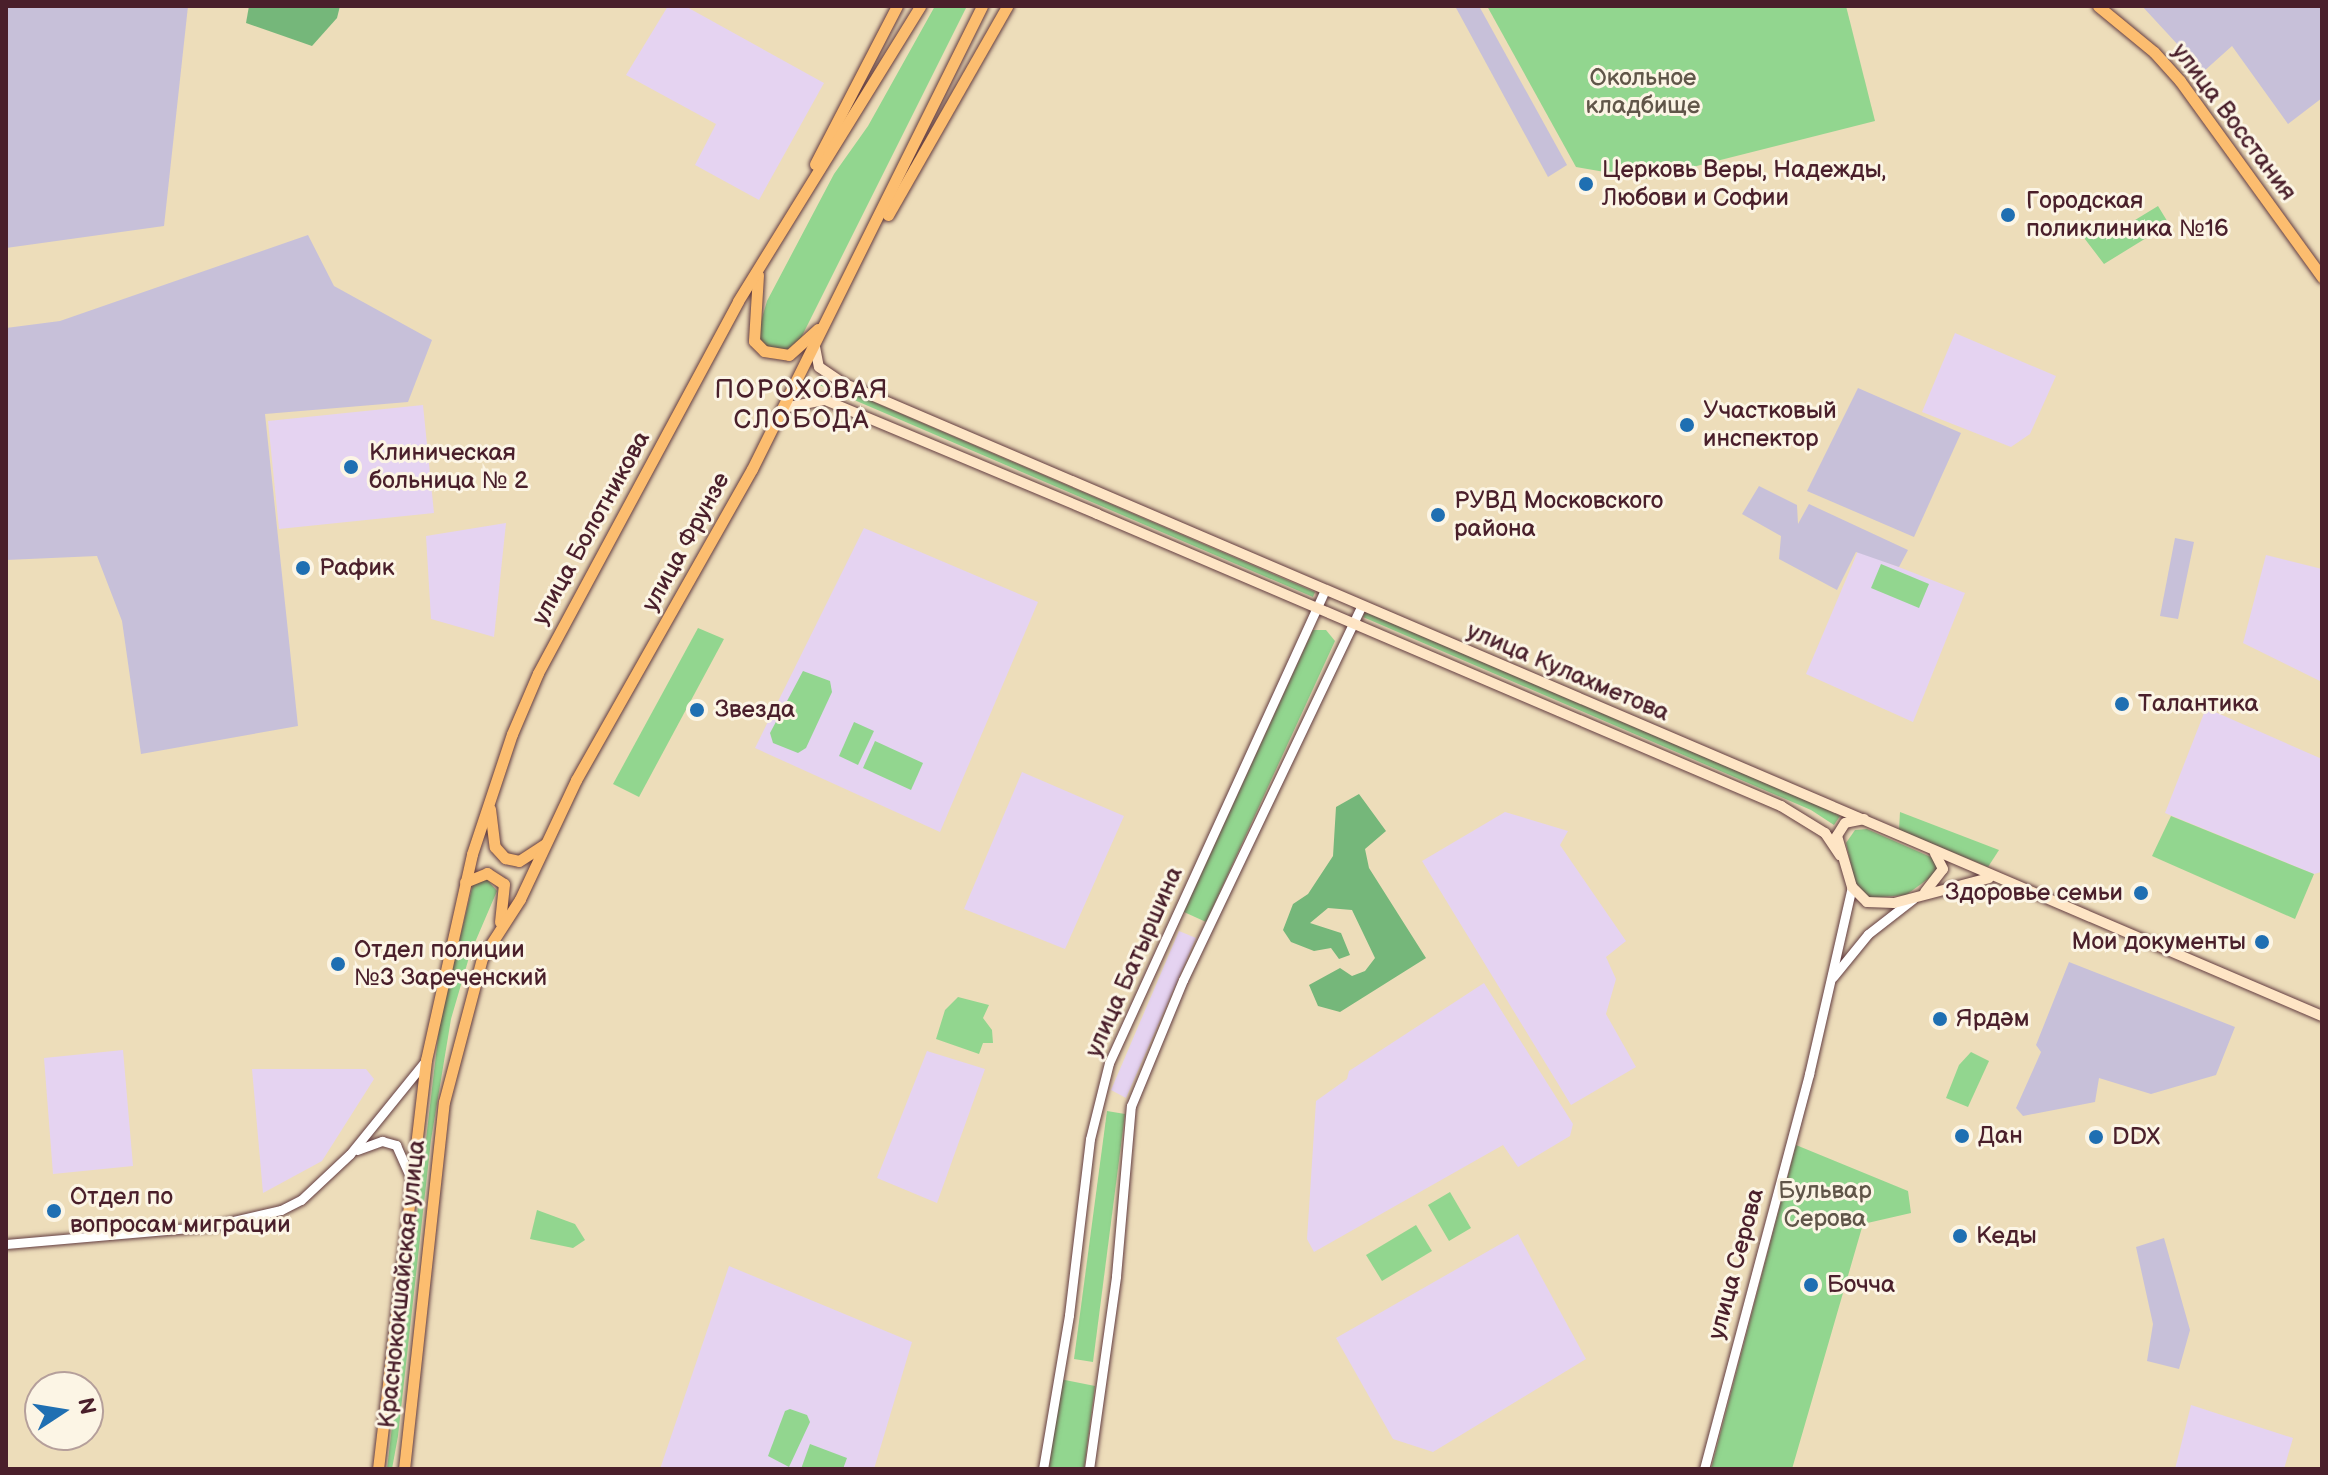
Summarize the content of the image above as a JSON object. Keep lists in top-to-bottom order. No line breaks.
{"streets":{"main road":["улица Восстания","улица Болотникова","улица Фрунзе","улица Кулахметова","Краснококшайская улица"],"street":["улица Батыршина","улица Серова"]},"crossings":[["улица Болотникова","Краснококшайская улица"],["улица Фрунзе","улица Кулахметова"],["улица Фрунзе","Краснококшайская улица"],["улица Кулахметова","улица Батыршина"],["улица Кулахметова","улица Серова"]],"districts":["ПОРОХОВАЯ СЛОБОДА"],"parks":["Окольное кладбище","Бульвар Серова"],"places":["Церковь Веры, Надежды, Любови и Софии","Городская поликлиника №16","Участковый инспектор","Клиническая больница № 2","РУВД Московского района","Рафик","Талантика","Звезда","Здоровье семьи","Мои документы","Отдел полиции №3 Зареченский","Ярдәм","Дан","DDX","Отдел по вопросам миграции","Кеды","Бочча"],"north":"right"}
